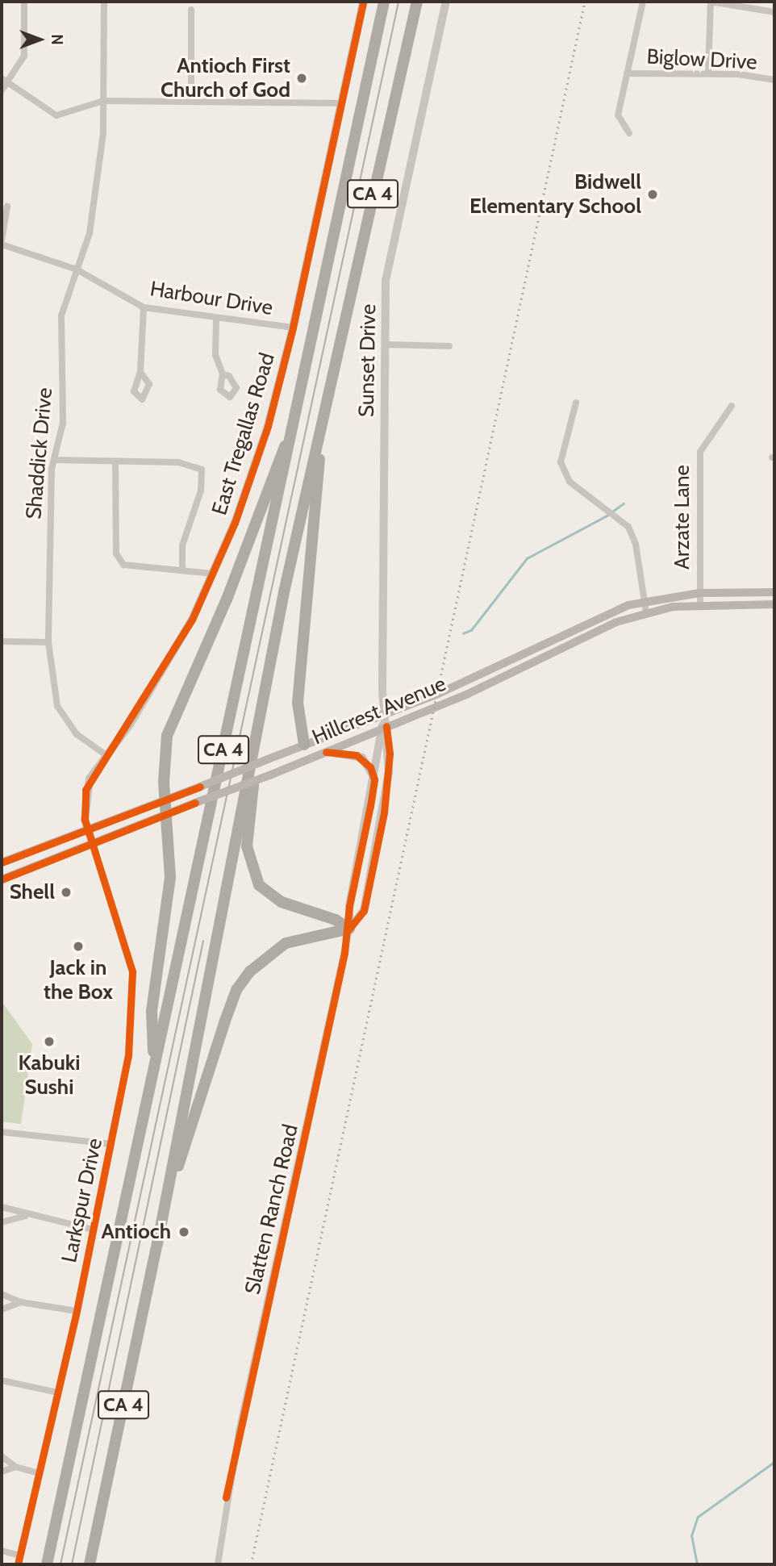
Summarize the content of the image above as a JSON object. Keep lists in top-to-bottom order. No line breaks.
{"streets":{"highway":["CA 4"],"main road":["Hillcrest Avenue"],"street":["Biglow Drive","Harbour Drive","Sunset Drive","East Tregallas Road","Shaddick Drive","Arzate Lane","Larkspur Drive","Slatten Ranch Road"]},"crossings":[["Harbour Drive","East Tregallas Road"],["Harbour Drive","Shaddick Drive"],["Sunset Drive","Hillcrest Avenue"],["Sunset Drive","Slatten Ranch Road"],["East Tregallas Road","Shaddick Drive"],["East Tregallas Road","Hillcrest Avenue"],["East Tregallas Road","Larkspur Drive"],["Arzate Lane","Hillcrest Avenue"],["Hillcrest Avenue","Larkspur Drive"],["Hillcrest Avenue","Slatten Ranch Road"]],"places":["Antioch First Church of God","Bidwell Elementary School","Shell","Jack in the Box","Kabuki Sushi","Antioch"],"north":"right"}
